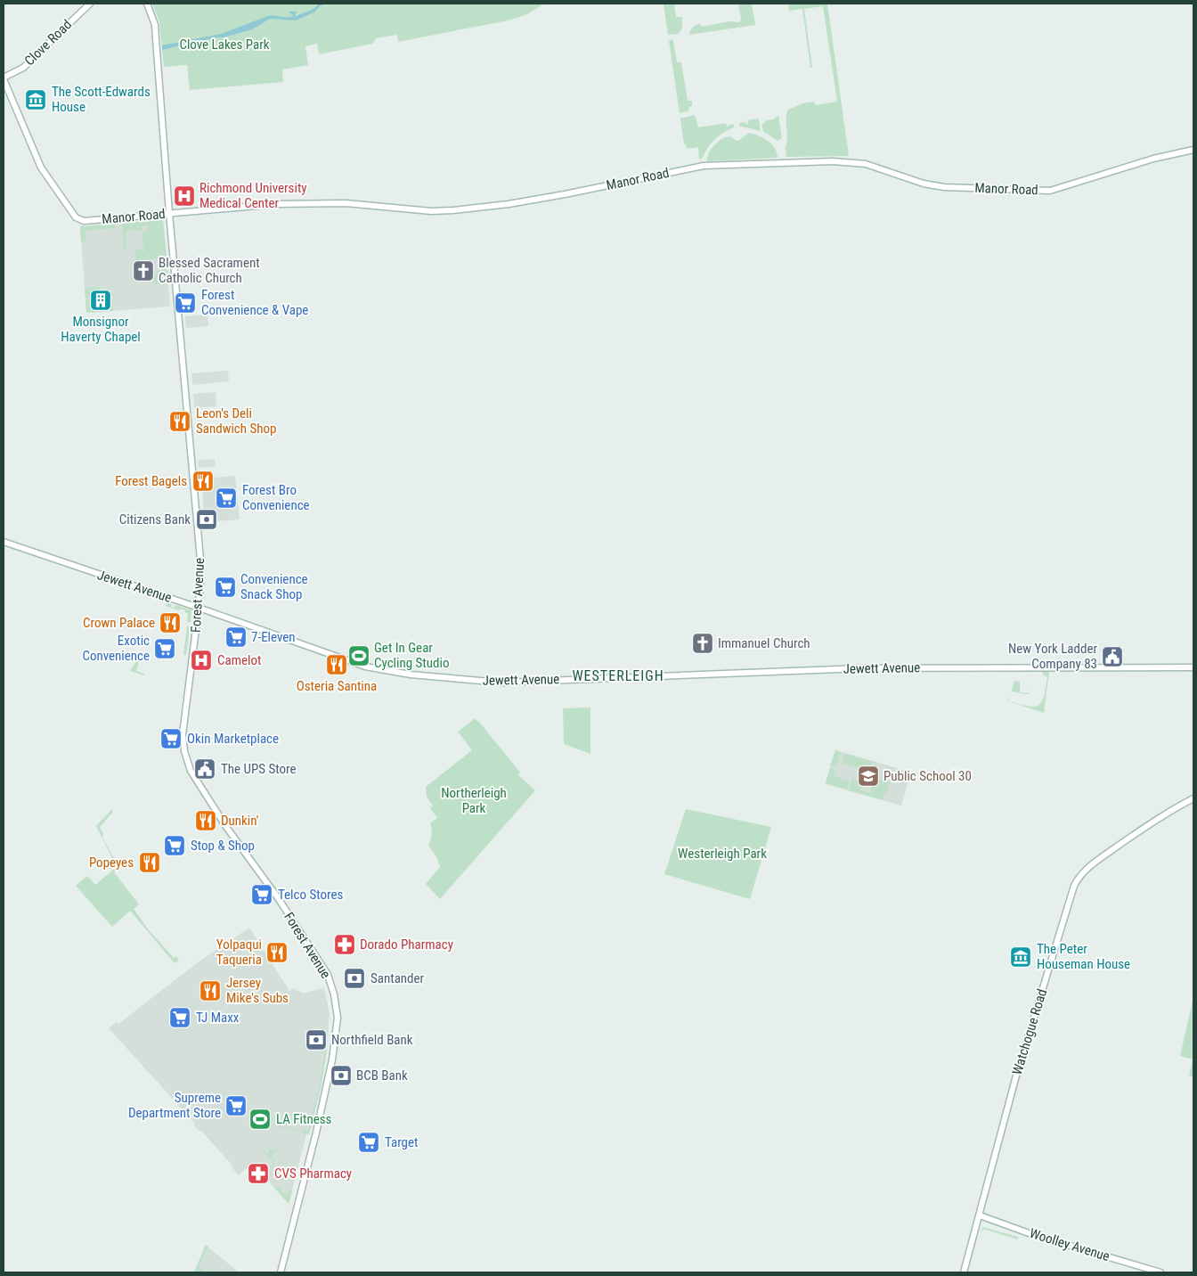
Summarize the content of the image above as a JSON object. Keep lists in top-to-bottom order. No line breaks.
{"streets":{"street":["Clove Road","Manor Road","Jewett Avenue","Forest Avenue","Watchogue Road","Woolley Avenue"]},"crossings":[["Clove Road","Manor Road"],["Manor Road","Forest Avenue"],["Jewett Avenue","Forest Avenue"],["Watchogue Road","Woolley Avenue"]],"districts":["WESTERLEIGH"],"parks":["Clove Lakes Park","Northerleigh Park","Westerleigh Park"],"places":{"museum":["The Scott-Edwards House","The Peter Houseman House"],"hospital":["Richmond University Medical Center","Camelot"],"church":["Blessed Sacrament Catholic Church","Immanuel Church"],"building":["Monsignor Haverty Chapel"],"supermarket":["Forest Convenience & Vape","Forest Bro Convenience","Convenience Snack Shop","7-Eleven","Exotic Convenience","Okin Marketplace","Stop & Shop","Telco Stores","TJ Maxx","Supreme Department Store","Target"],"restaurant":["Leon's Deli Sandwich Shop","Forest Bagels","Crown Palace","Osteria Santina","Dunkin'","Popeyes","Yolpaqui Taqueria","Jersey Mike's Subs"],"bank":["Citizens Bank","Santander","Northfield Bank","BCB Bank"],"sports":["Get In Gear Cycling Studio","LA Fitness"],"public building":["New York Ladder Company 83","The UPS Store"],"school or university":["Public School 30"],"pharmacy":["Dorado Pharmacy","CVS Pharmacy"]}}
